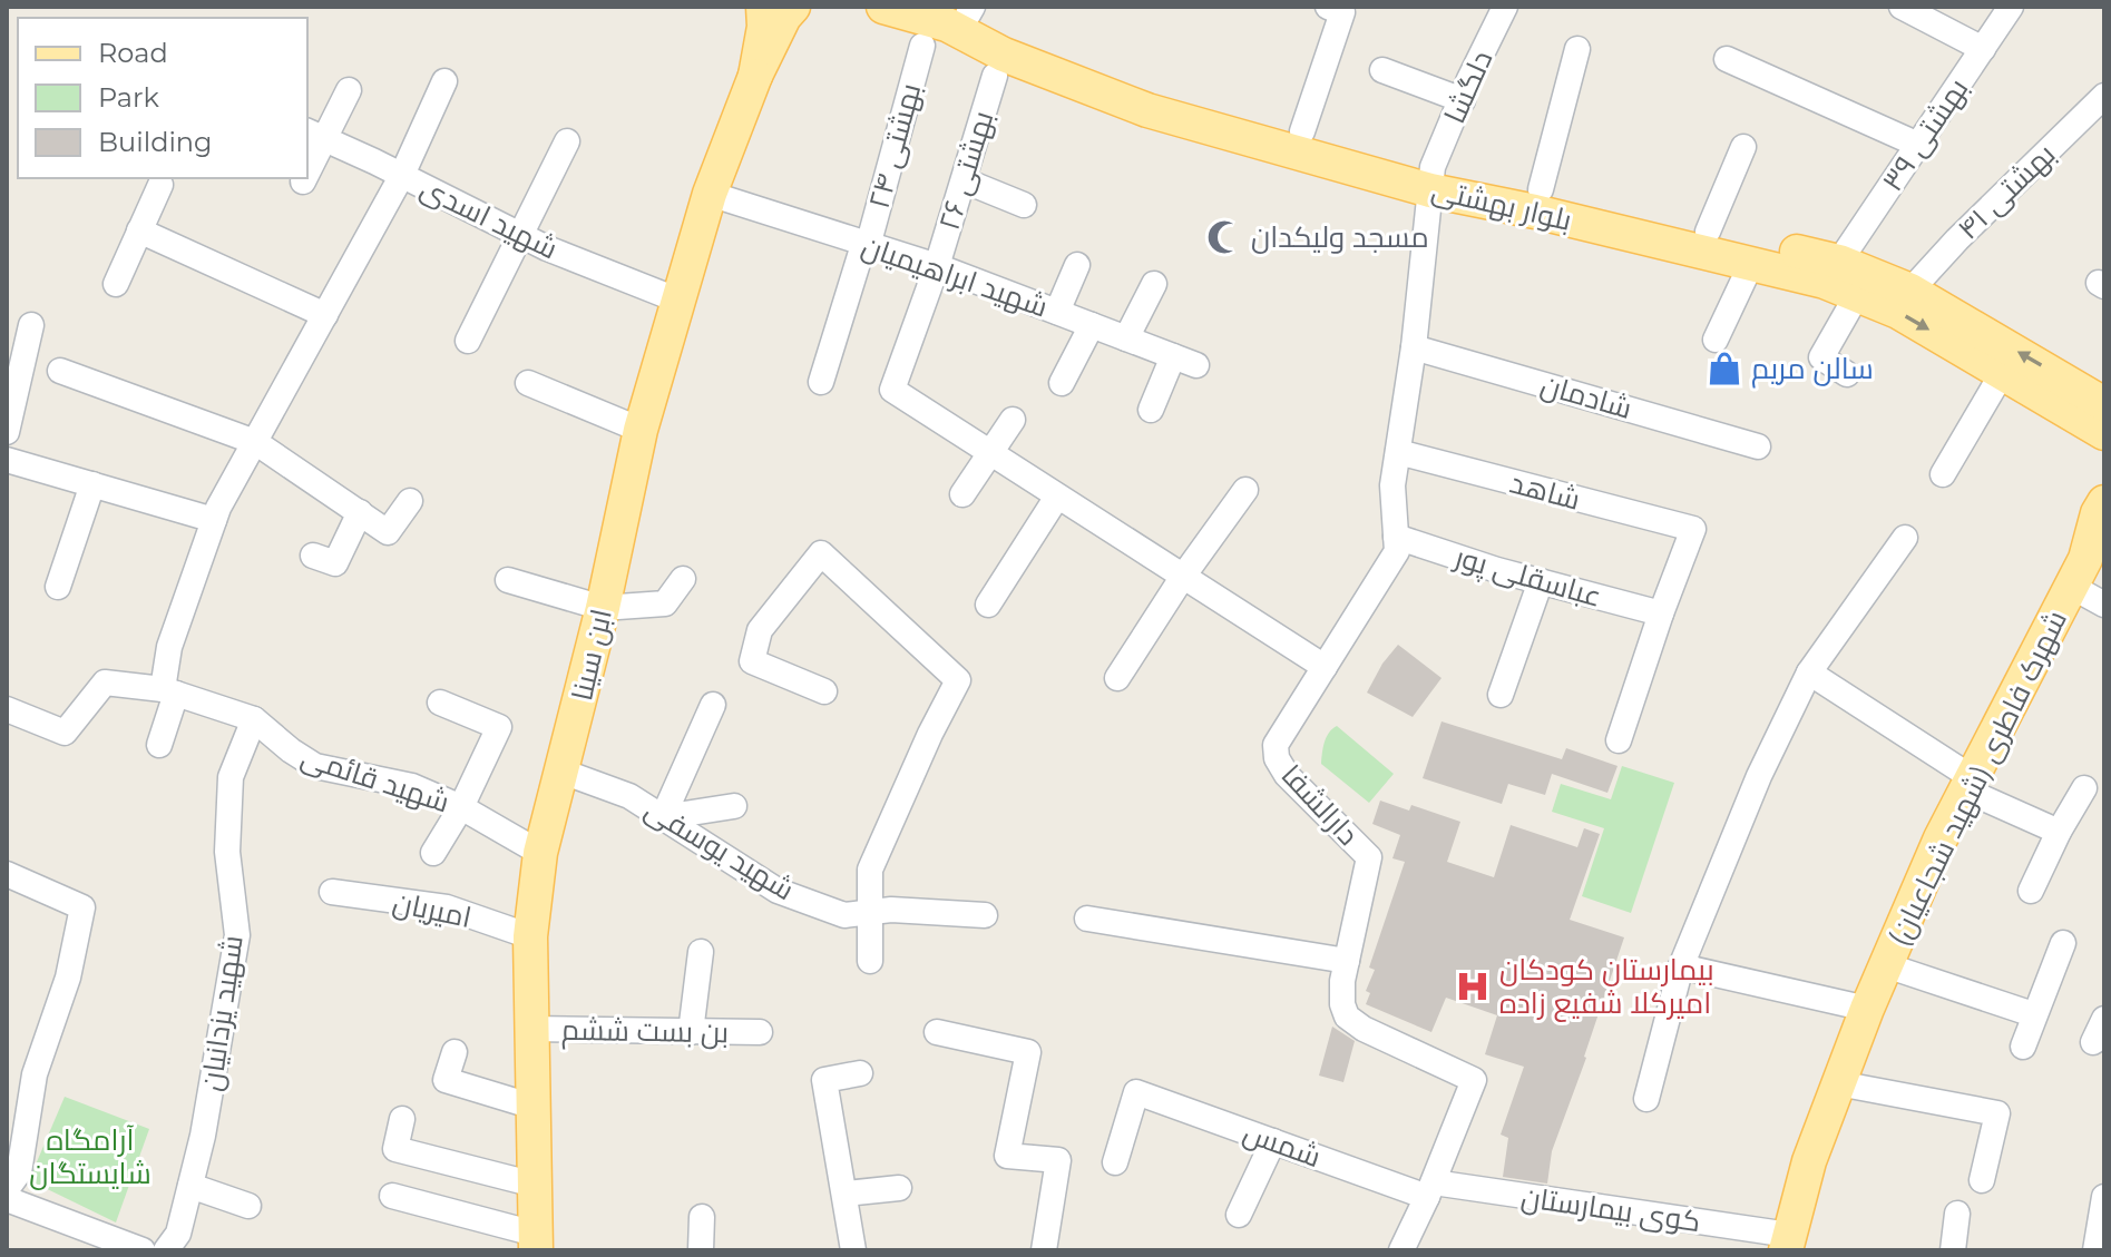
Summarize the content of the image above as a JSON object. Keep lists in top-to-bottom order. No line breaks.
{"streets":{"main road":["بلوار بهشتی","ابن سینا","شهرک فاطری (شهید شجاعیان)"],"street":["دلگشا","بهشتی ۳۹","بهشتی ۲۴","بهشتی ۲۶","بهشتی ۴۱","شهید اسدی","شهید ابراهیمیان","شادمان","شاهد","عباسقلی پور","شهید قائمی","دارالشفا","شهید یوسفی","امیریان","شهید یزدانیان","بن بست ششم","شمس","کوی بیمارستان"]},"crossings":[["دلگشا","بلوار بهشتی"],["دلگشا","دارالشفا"],["بهشتی ۳۹","بلوار بهشتی"],["بهشتی ۲۴","شهید ابراهیمیان"],["بهشتی ۲۶","شهید ابراهیمیان"],["بهشتی ۴۱","بلوار بهشتی"],["بلوار بهشتی","دارالشفا"],["شهید اسدی","ابن سینا"],["شهید ابراهیمیان","ابن سینا"],["شادمان","دارالشفا"],["شاهد","عباسقلی پور"],["شاهد","دارالشفا"],["عباسقلی پور","دارالشفا"],["ابن سینا","شهید قائمی"],["ابن سینا","شهید یوسفی"],["ابن سینا","امیریان"],["ابن سینا","بن بست ششم"],["شهرک فاطری (شهید شجاعیان)","کوی بیمارستان"],["شهید قائمی","شهید یزدانیان"],["دارالشفا","شمس"],["دارالشفا","کوی بیمارستان"],["شمس","کوی بیمارستان"]],"parks":["آرامگاه شایستگان"],"places":{"mosque":["مسجد ولیکدان"],"shop":["سالن مریم"],"hospital":["بیمارستان کودکان امیرکلا شفیع زاده"]},"legend":["Road","Park","Building"]}
